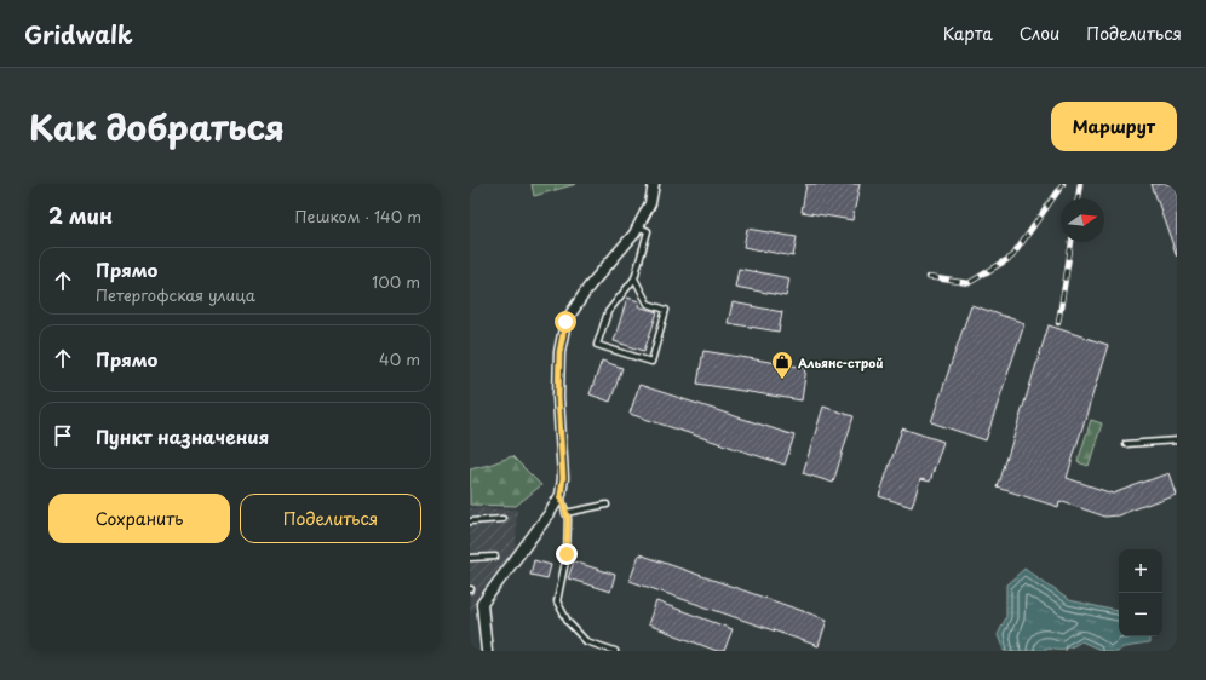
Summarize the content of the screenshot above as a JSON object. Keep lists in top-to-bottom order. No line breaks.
{"places":{"shop":["Альянс-строй"]},"north":"right","page":{"header":"Gridwalk","nav":["Карта","Слои","Поделиться"],"title":"Как добраться","buttons":["Маршрут",["Сохранить","Поделиться"]],"heading":["2 мин","Пешком · 140 m"],"list":[["Прямо","Петергофская улица","100 m"],["Прямо","40 m"],"Пункт назначения"],"map_buttons":["+","−"]}}
